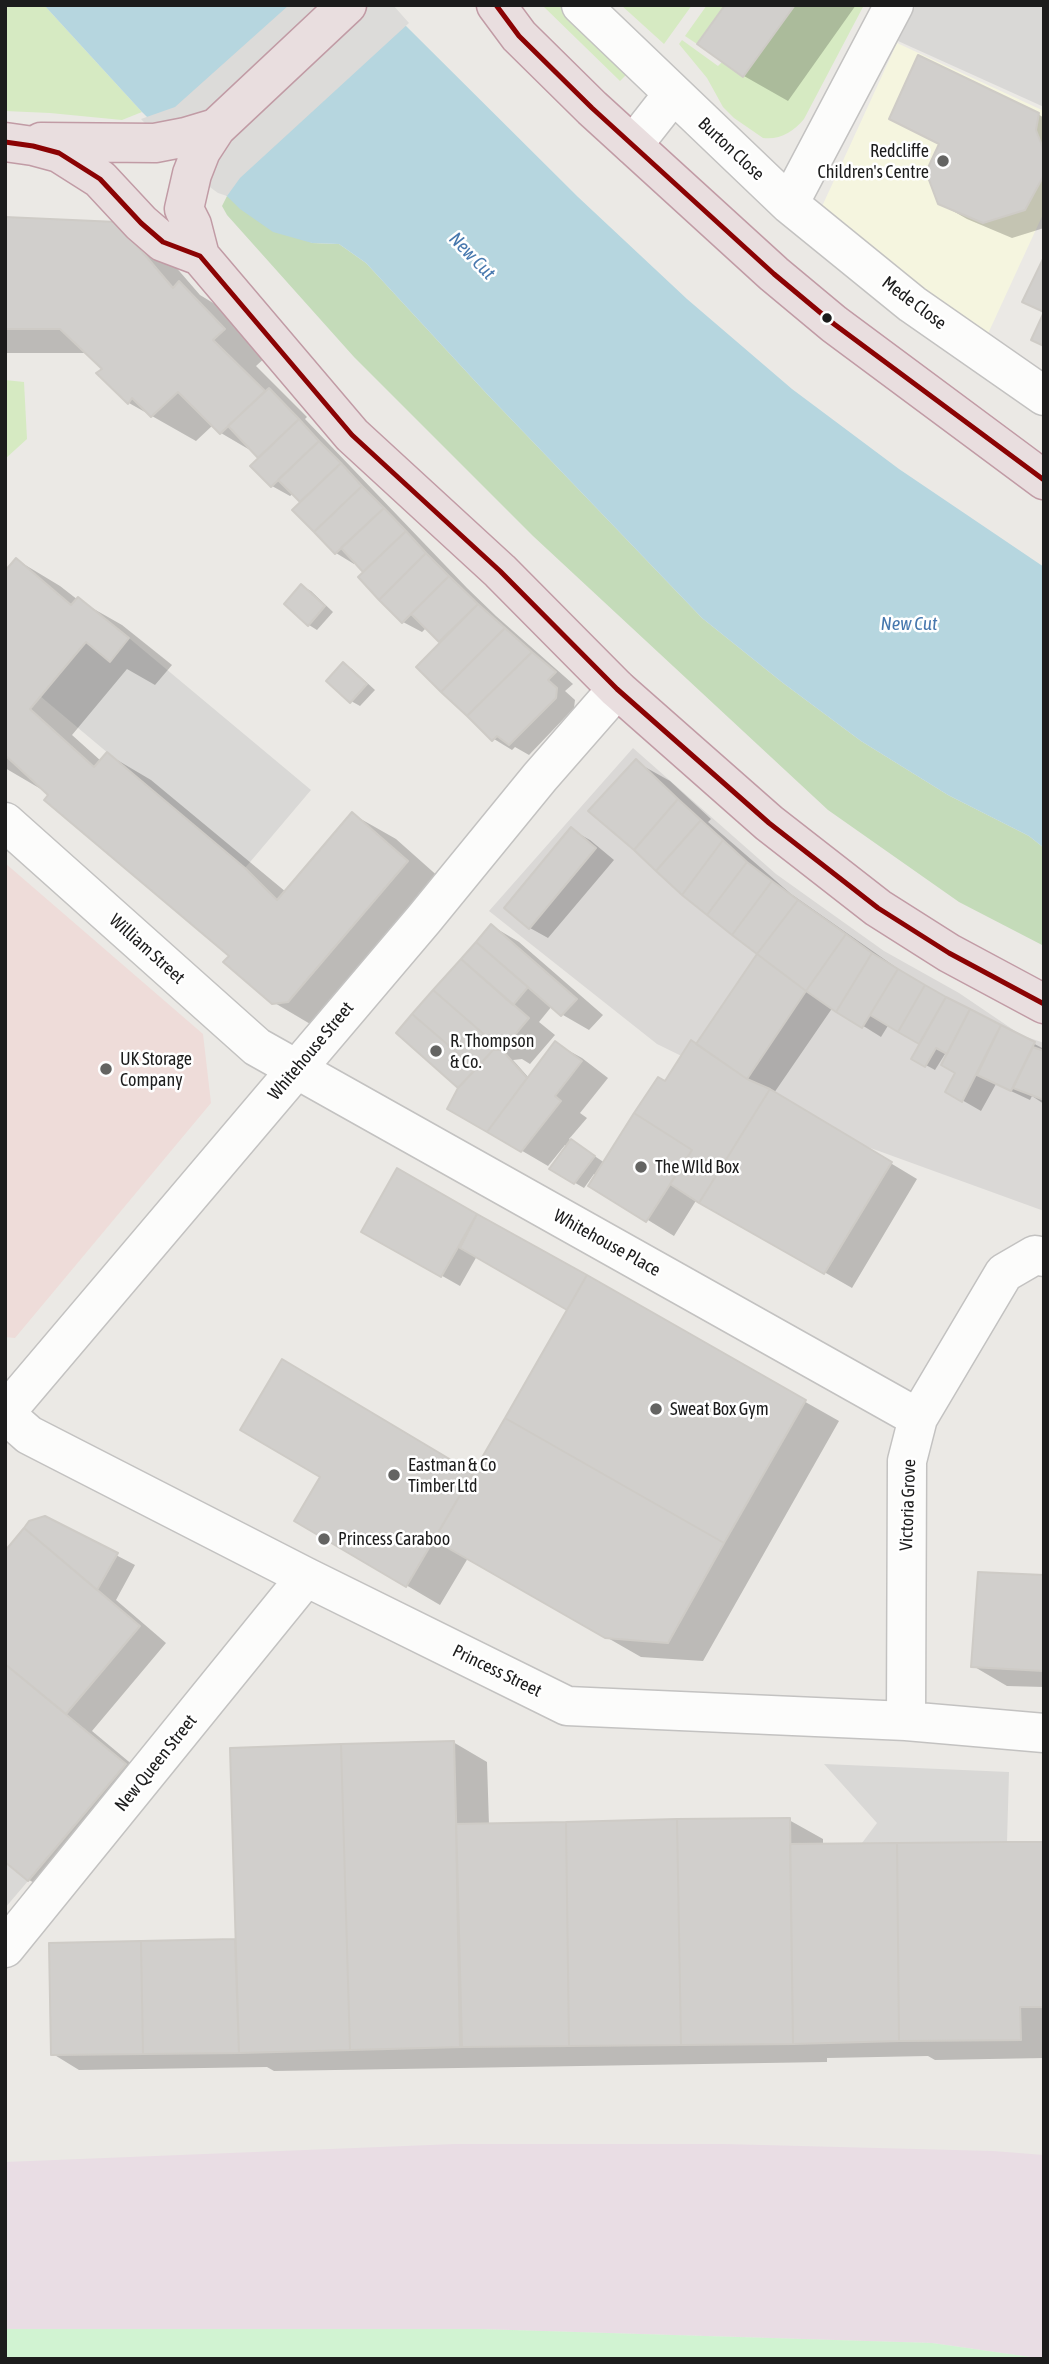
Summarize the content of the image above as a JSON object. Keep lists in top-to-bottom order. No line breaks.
{"streets":{"street":["Burton Close","Mede Close","William Street","Whitehouse Street","Whitehouse Place","Victoria Grove","Princess Street","New Queen Street"]},"crossings":[["Burton Close","Mede Close"],["William Street","Whitehouse Street"],["William Street","Whitehouse Place"],["Whitehouse Street","Whitehouse Place"],["Whitehouse Street","Princess Street"],["Whitehouse Place","Victoria Grove"],["Victoria Grove","Princess Street"],["Princess Street","New Queen Street"]],"water":["New Cut"],"places":["Redcliffe Children's Centre","R. Thompson & Co.","UK Storage Company","The WIld Box","Sweat Box Gym","Eastman & Co Timber Ltd","Princess Caraboo"]}
